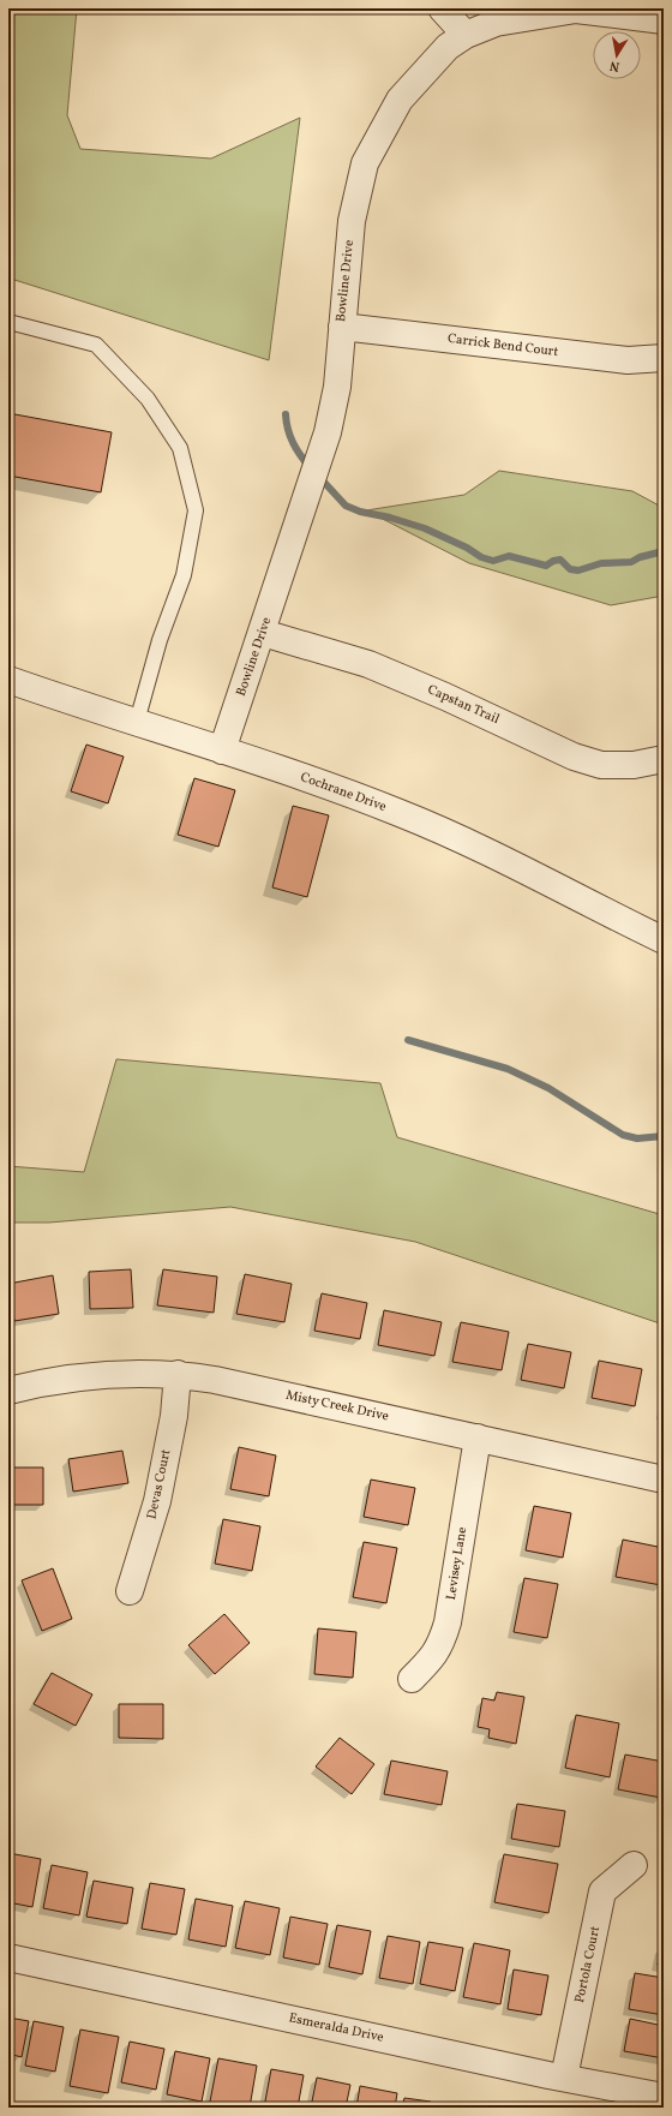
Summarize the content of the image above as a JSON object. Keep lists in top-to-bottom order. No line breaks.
{"streets":{"street":["Bowline Drive","Carrick Bend Court","Capstan Trail","Cochrane Drive","Misty Creek Drive","Devas Court","Levisey Lane","Portola Court","Esmeralda Drive"]},"crossings":[["Bowline Drive","Carrick Bend Court"],["Bowline Drive","Capstan Trail"],["Bowline Drive","Cochrane Drive"],["Misty Creek Drive","Devas Court"],["Misty Creek Drive","Levisey Lane"],["Portola Court","Esmeralda Drive"]],"north":"bottom"}
